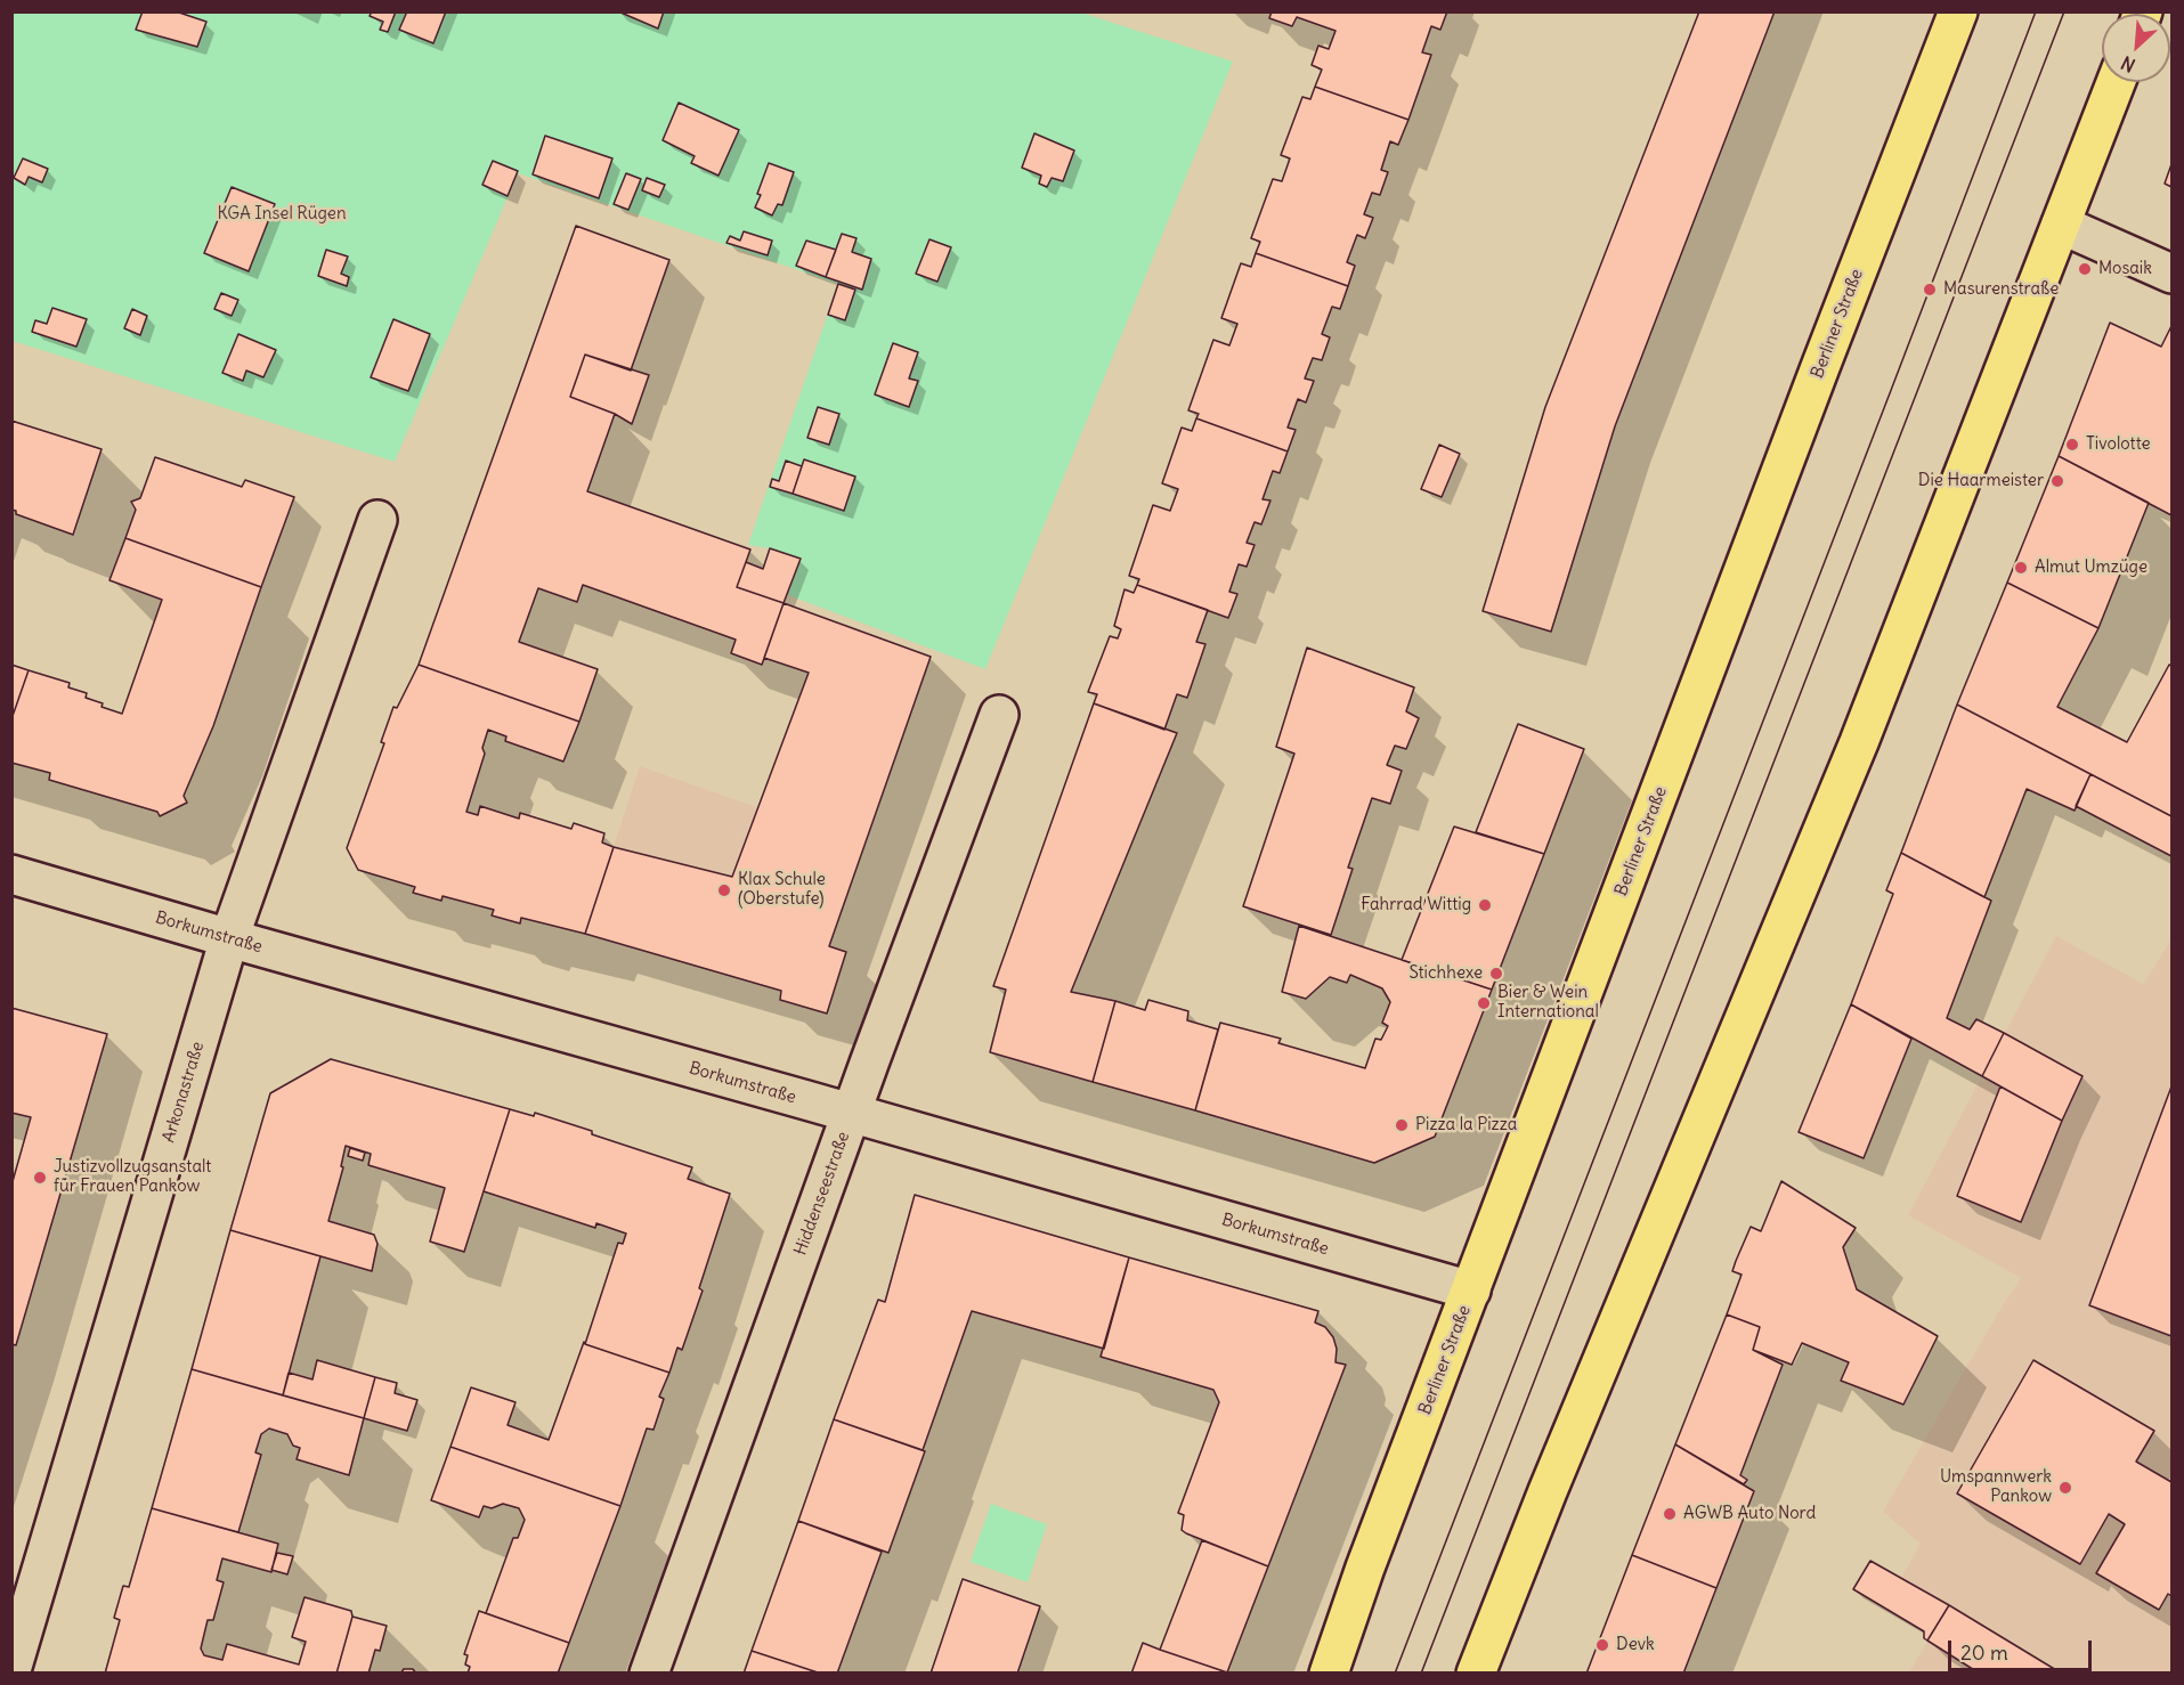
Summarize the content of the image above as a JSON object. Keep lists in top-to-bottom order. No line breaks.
{"streets":{"main road":["Berliner Straße"],"street":["Borkumstraße","Arkonastraße","Hiddenseestraße"]},"crossings":[["Berliner Straße","Borkumstraße"],["Borkumstraße","Arkonastraße"],["Borkumstraße","Hiddenseestraße"]],"parks":["KGA Insel Rügen"],"places":["Mosaik","Masurenstraße","Tivolotte","Die Haarmeister","Almut Umzüge","Klax Schule (Oberstufe)","Fahrrad Wittig","Stichhexe","Bier & Wein International","Pizza la Pizza","Justizvollzugsanstalt für Frauen Pankow","Umspannwerk Pankow","AGWB Auto Nord","Devk"],"scale_bar":"20 m","north":"bottom left"}
